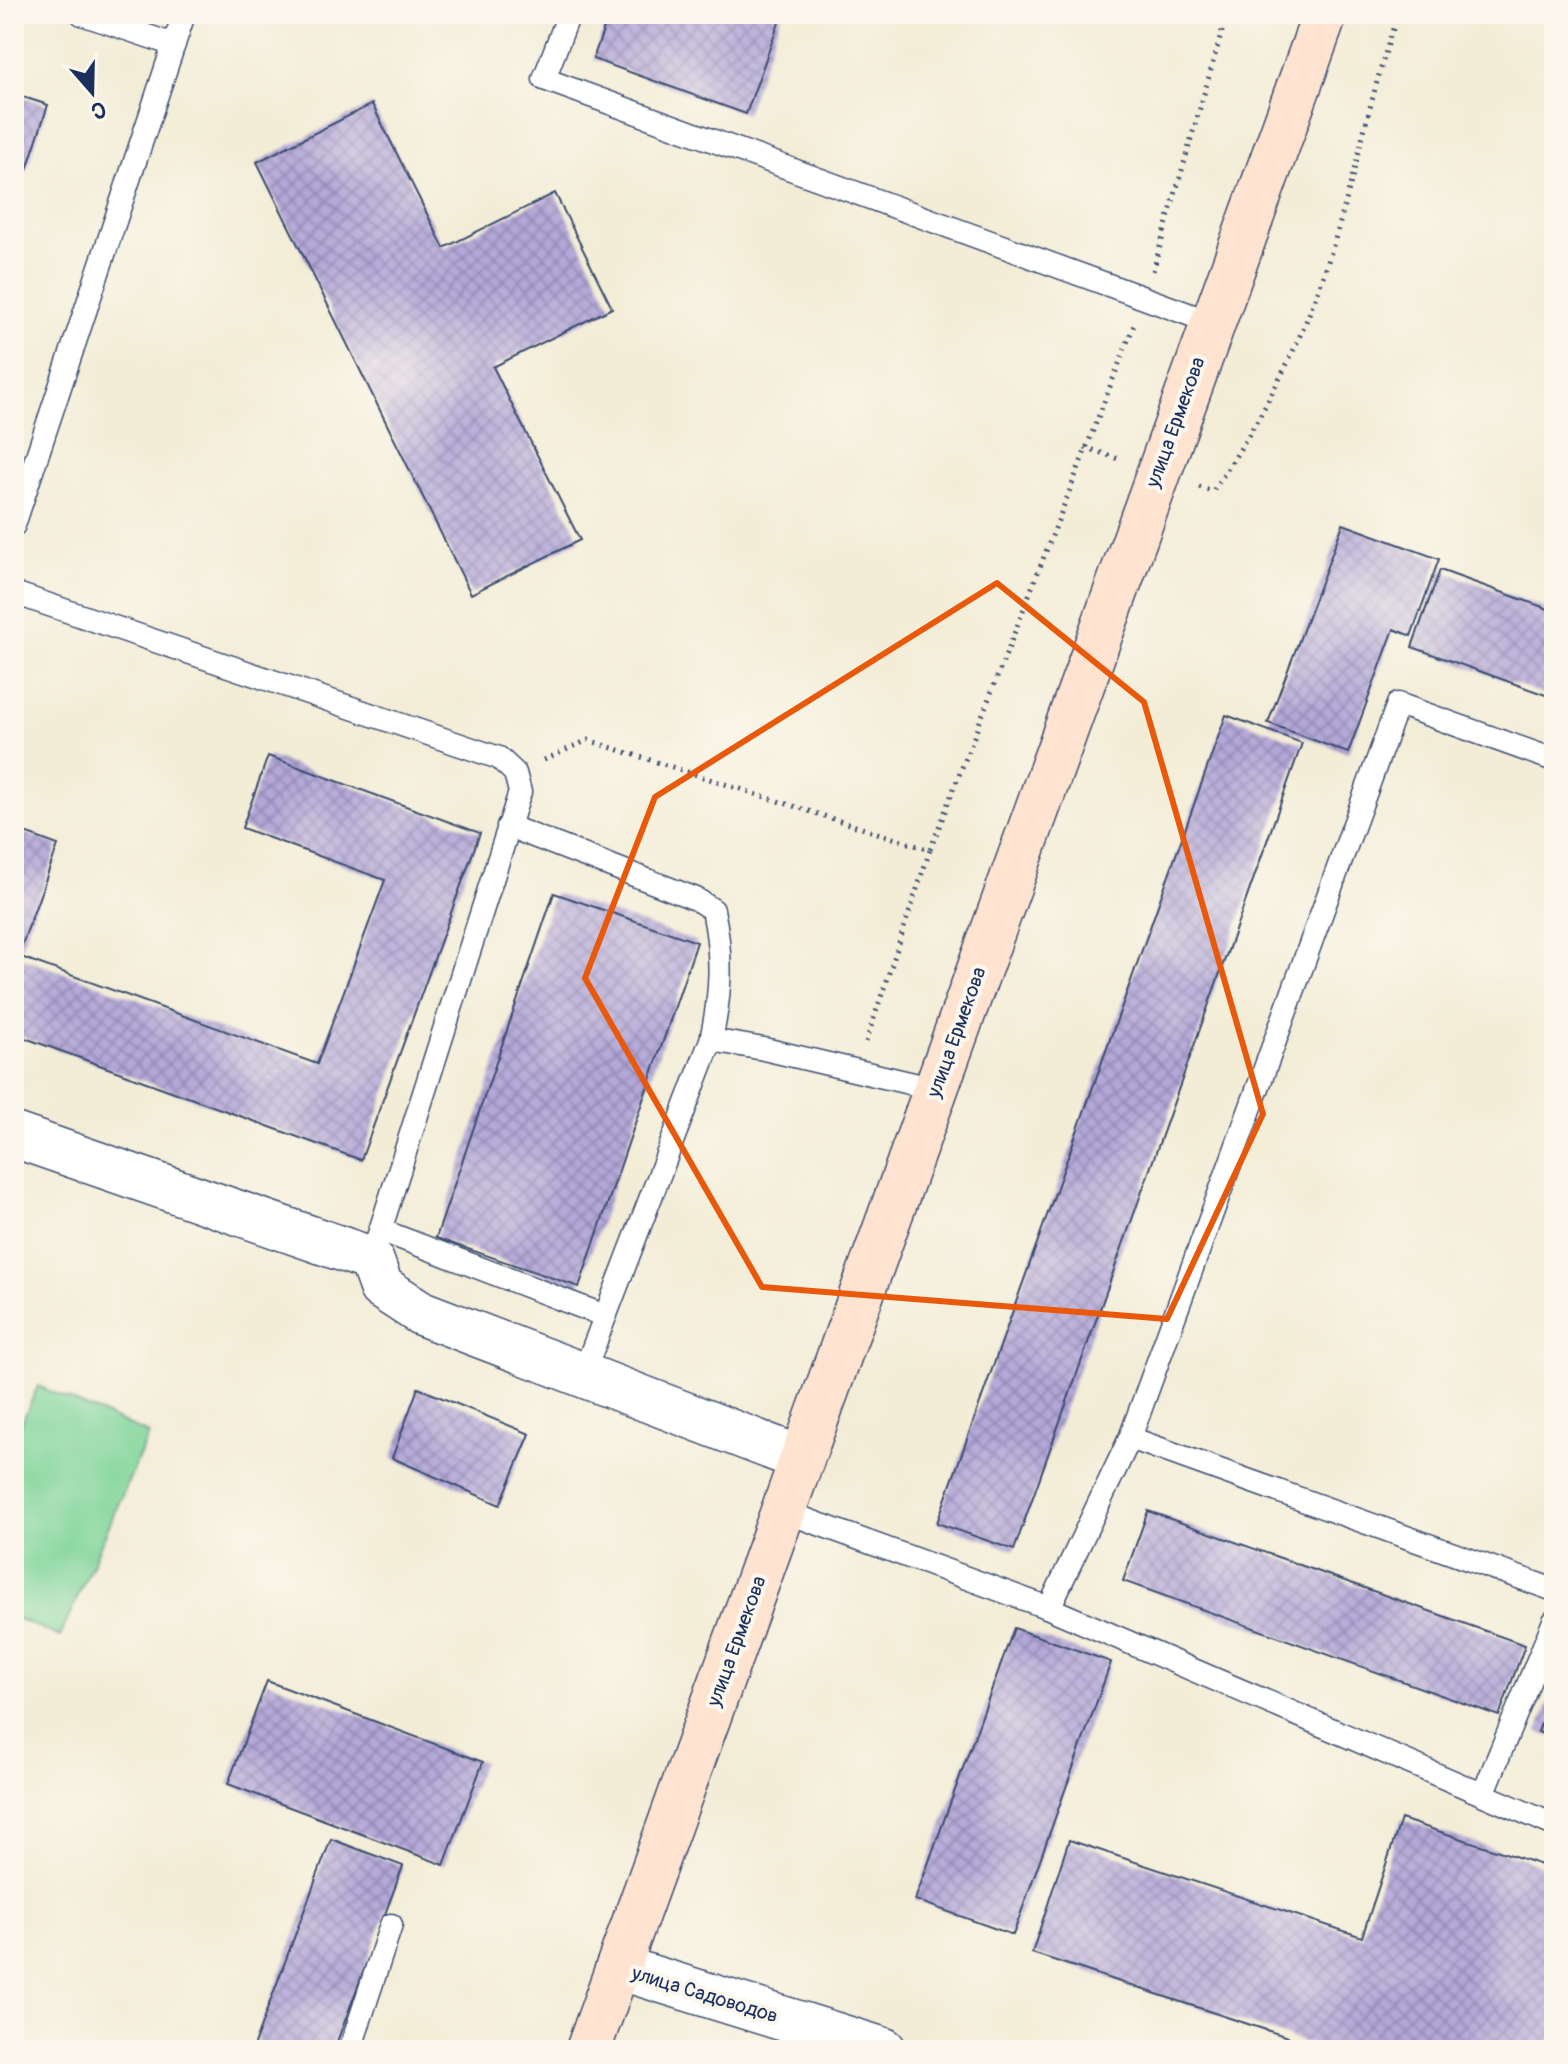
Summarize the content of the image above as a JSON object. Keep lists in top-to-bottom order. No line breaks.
{"streets":{"main road":["улица Ермекова"],"street":["улица Садоводов"]},"crossings":[["улица Ермекова","улица Садоводов"]],"north":"bottom"}
